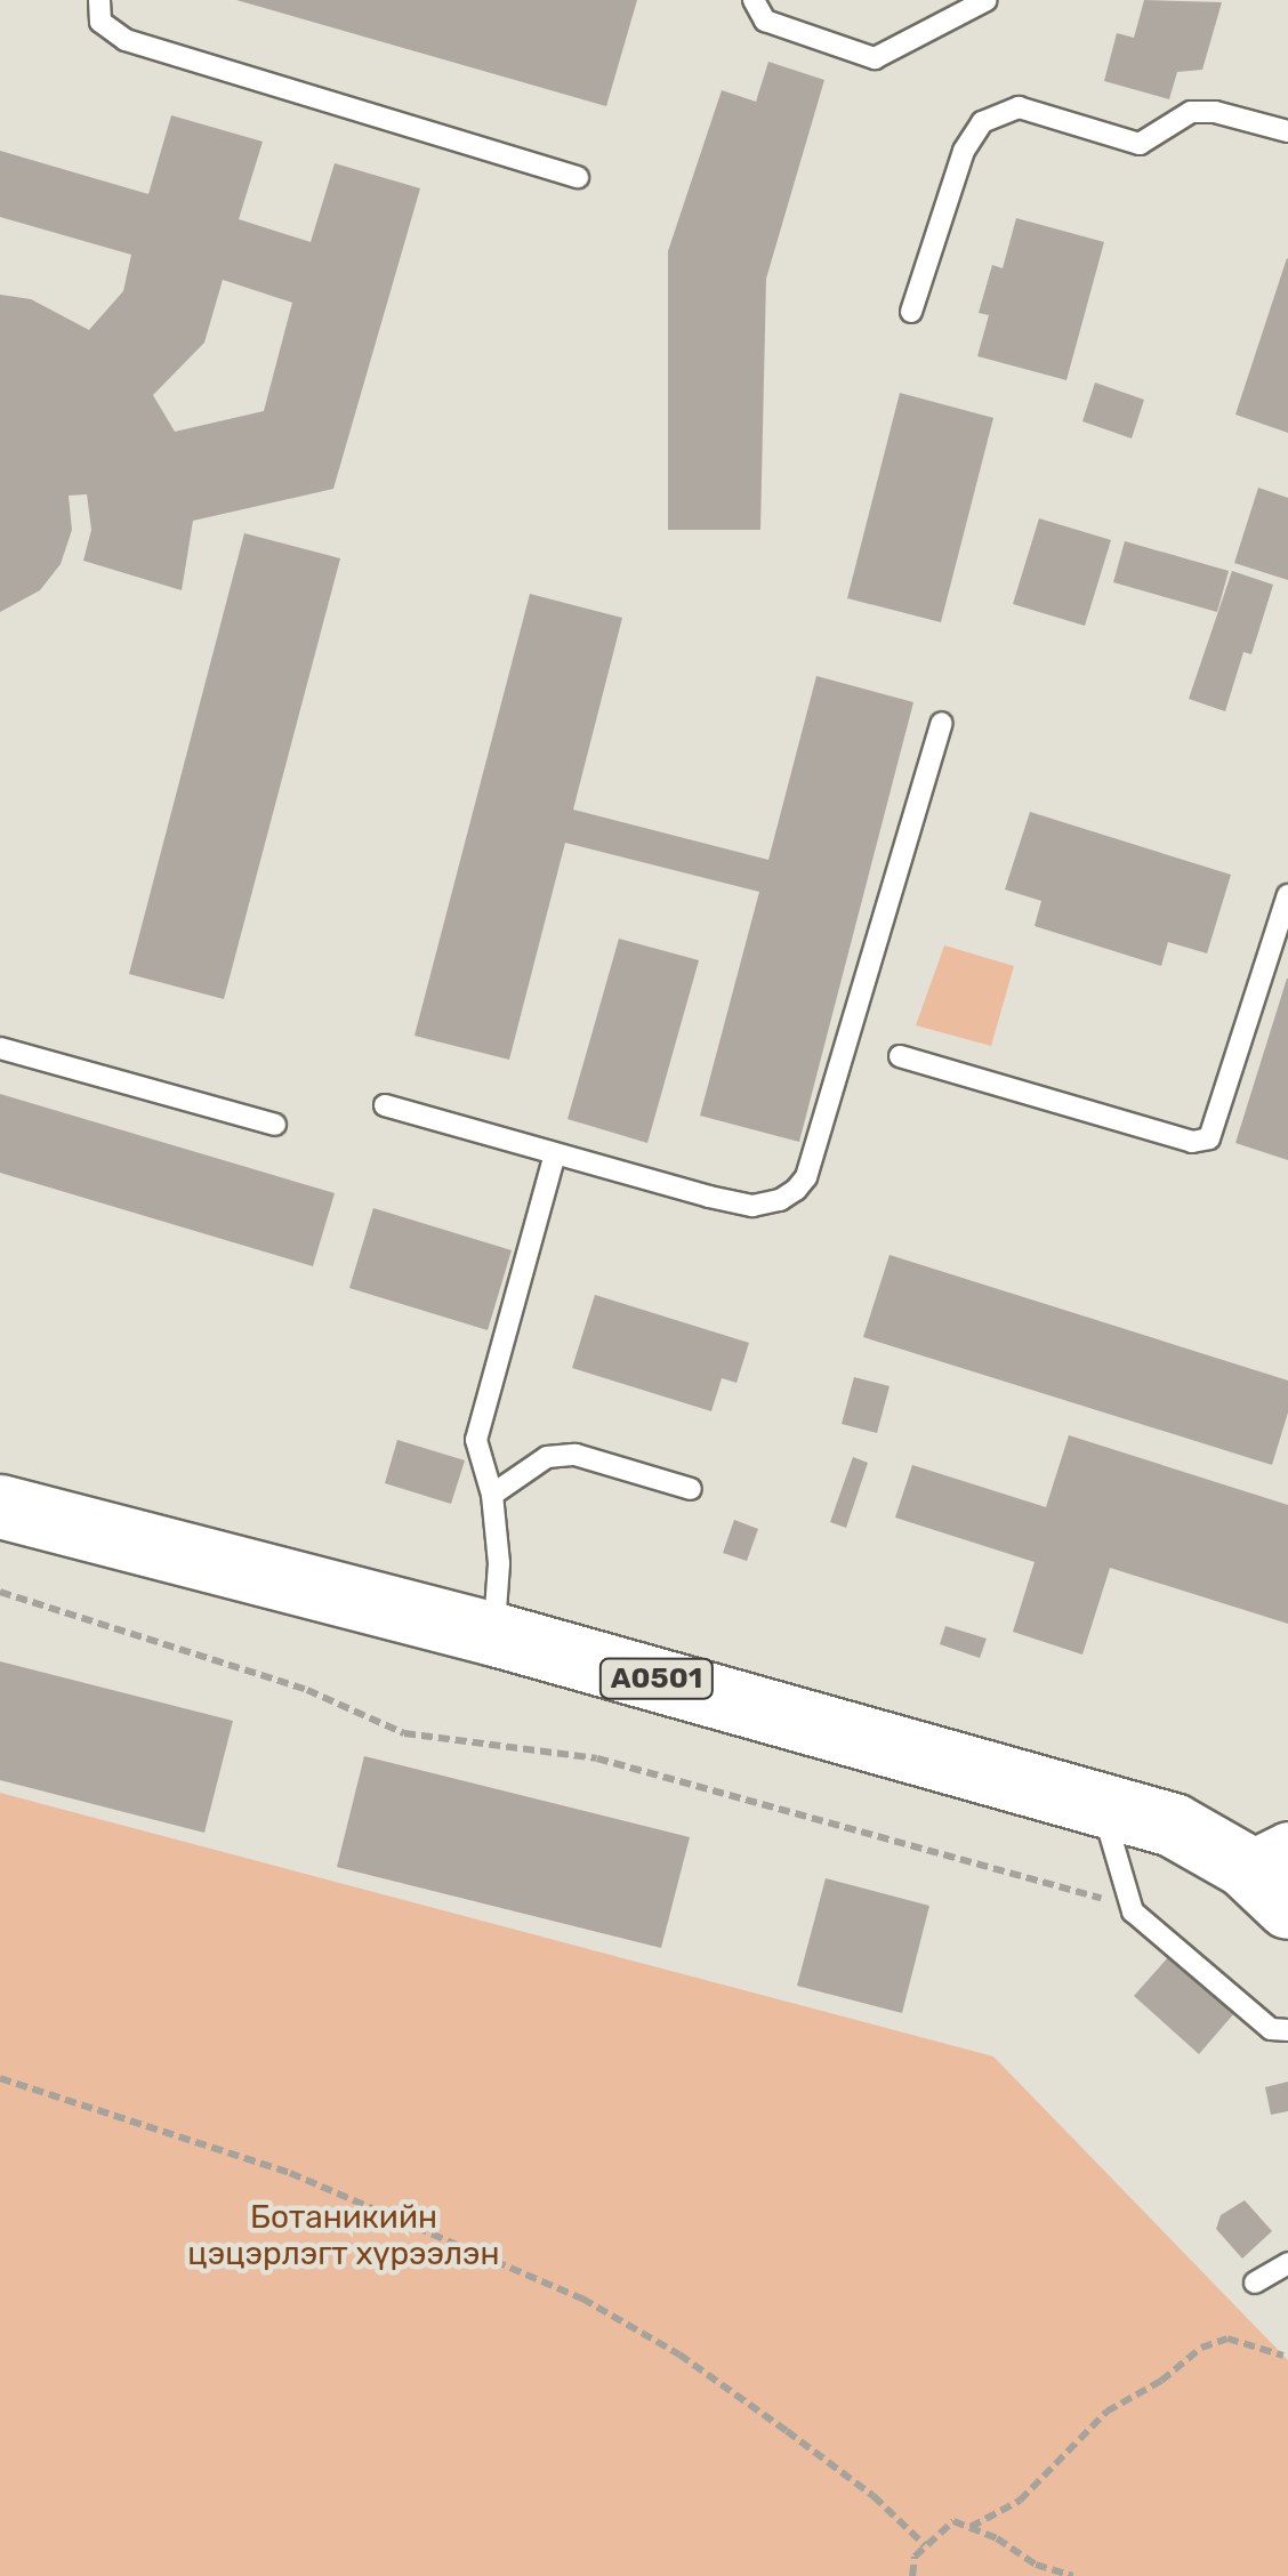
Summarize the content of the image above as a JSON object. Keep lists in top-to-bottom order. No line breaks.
{"streets":{"highway":["A0501"]},"parks":["Ботаникийн цэцэрлэгт хүрээлэн"]}
